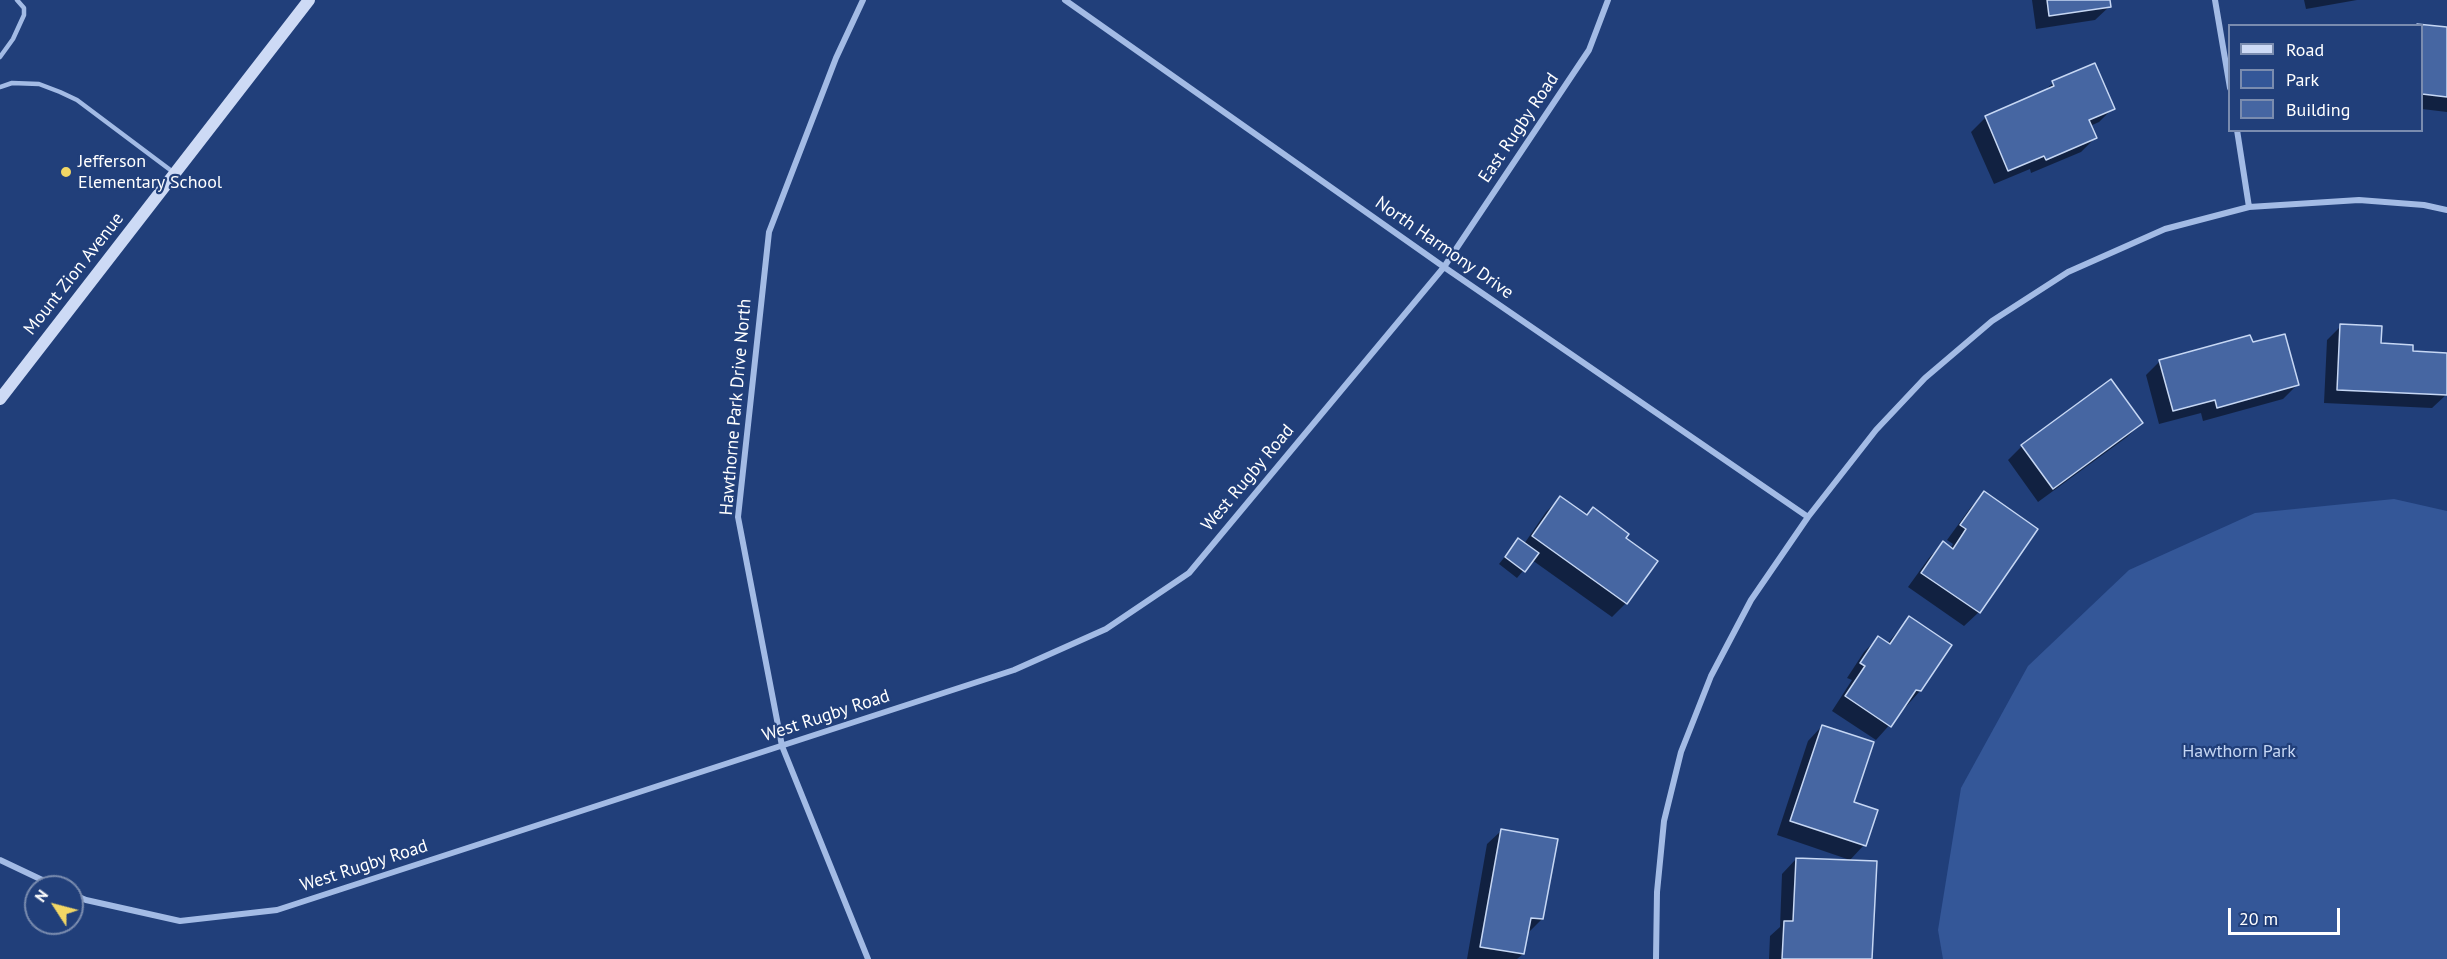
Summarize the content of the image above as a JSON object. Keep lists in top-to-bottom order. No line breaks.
{"streets":{"main road":["Mount Zion Avenue"],"street":["East Rugby Road","North Harmony Drive","Hawthorne Park Drive North","West Rugby Road"]},"crossings":[["East Rugby Road","North Harmony Drive"],["East Rugby Road","West Rugby Road"],["North Harmony Drive","West Rugby Road"],["Hawthorne Park Drive North","West Rugby Road"]],"parks":["Hawthorn Park"],"places":["Jefferson Elementary School"],"legend":["Road","Park","Building"],"scale_bar":"20 m","north":"top left"}
